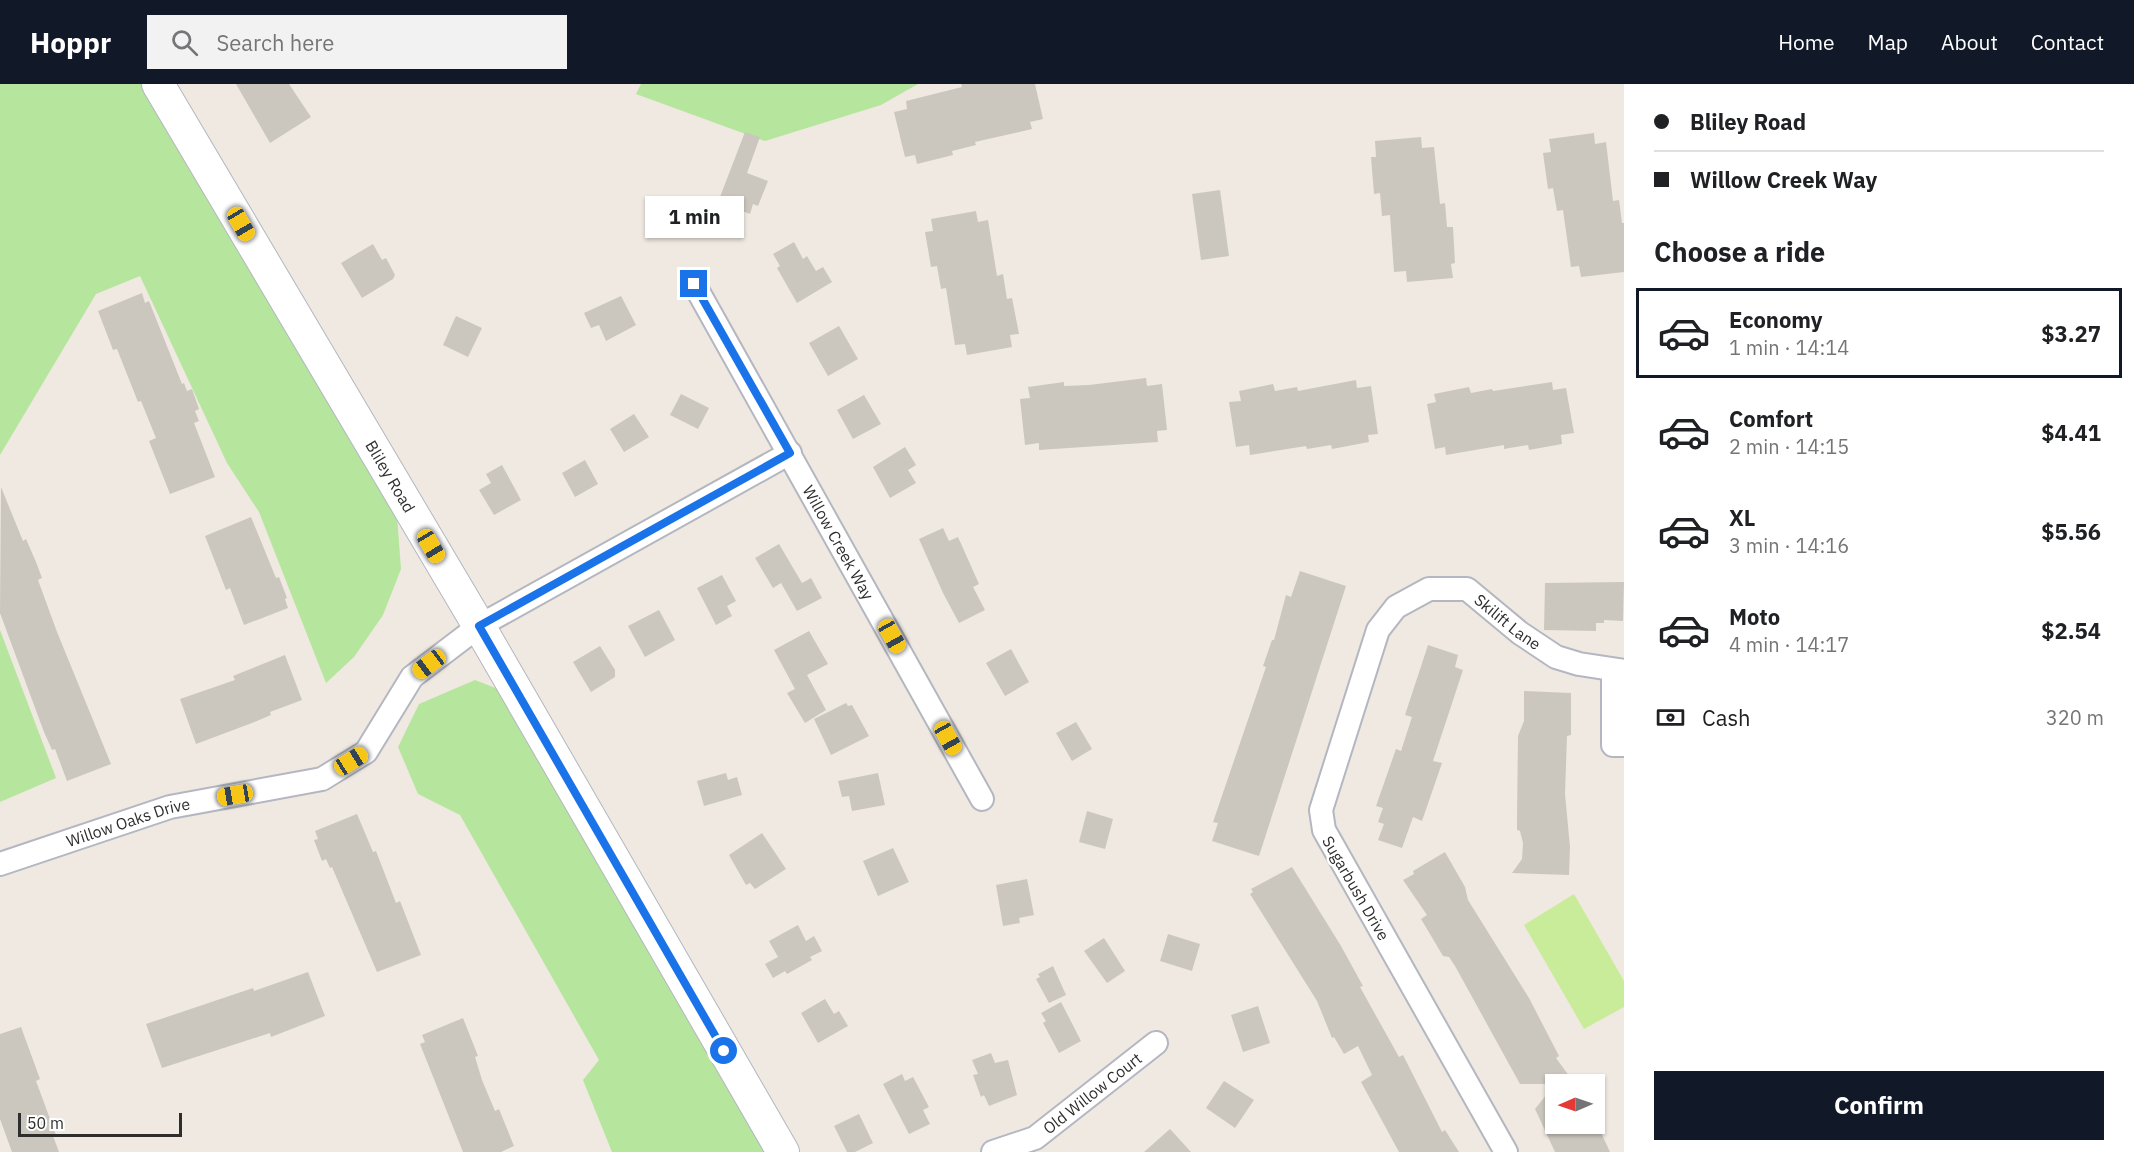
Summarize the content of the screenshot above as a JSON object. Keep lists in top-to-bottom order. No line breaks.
{"streets":{"street":["Bliley Road","Willow Creek Way","Skilift Lane","Willow Oaks Drive","Sugarbush Drive","Old Willow Court"]},"crossings":[["Bliley Road","Willow Oaks Drive"],["Willow Creek Way","Willow Oaks Drive"],["Skilift Lane","Sugarbush Drive"]],"scale_bar":"50 m","north":"left","page":{"header":"Hoppr","search":"Search here","nav":["Home","Map","About","Contact"],"banner":["Bliley Road","Willow Creek Way"],"bubble":"1 min","heading":"Choose a ride","list":[{"name":"Economy","note":"1 min · 14:14","value":"$3.27"},{"name":"Comfort","note":"2 min · 14:15","value":"$4.41"},{"name":"XL","note":"3 min · 14:16","value":"$5.56"},{"name":"Moto","note":"4 min · 14:17","value":"$2.54"}],"pay":["Cash","320 m"],"buttons":"Confirm","scale":"50 m"}}
